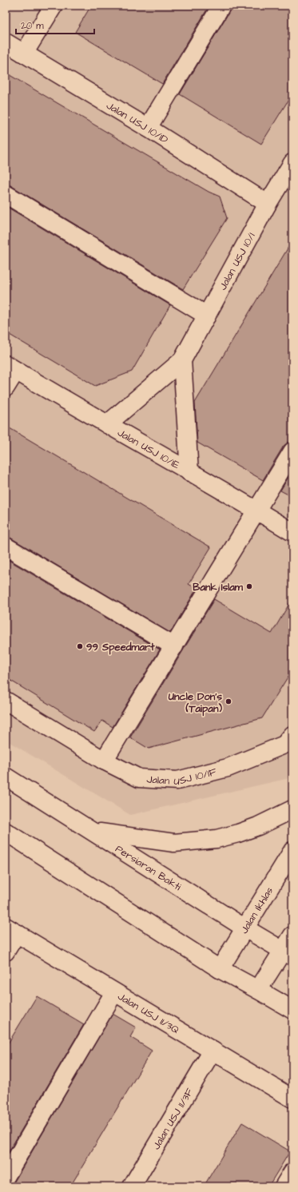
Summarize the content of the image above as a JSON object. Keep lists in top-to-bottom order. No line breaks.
{"streets":{"street":["Jalan USJ 10/1D","Jalan USJ 10/1","Jalan USJ 10/1E","Jalan USJ 10/1F","Persiaran Bakti","Jalan Ikhlas","Jalan USJ 11/3Q","Jalan USJ 11/3F"]},"crossings":[["Jalan USJ 10/1D","Jalan USJ 10/1"],["Jalan USJ 10/1","Jalan USJ 10/1E"],["Persiaran Bakti","Jalan Ikhlas"],["Jalan USJ 11/3Q","Jalan USJ 11/3F"]],"places":["Bank Islam","99 Speedmart","Uncle Don's (Taipan)"],"scale_bar":"20 m"}
